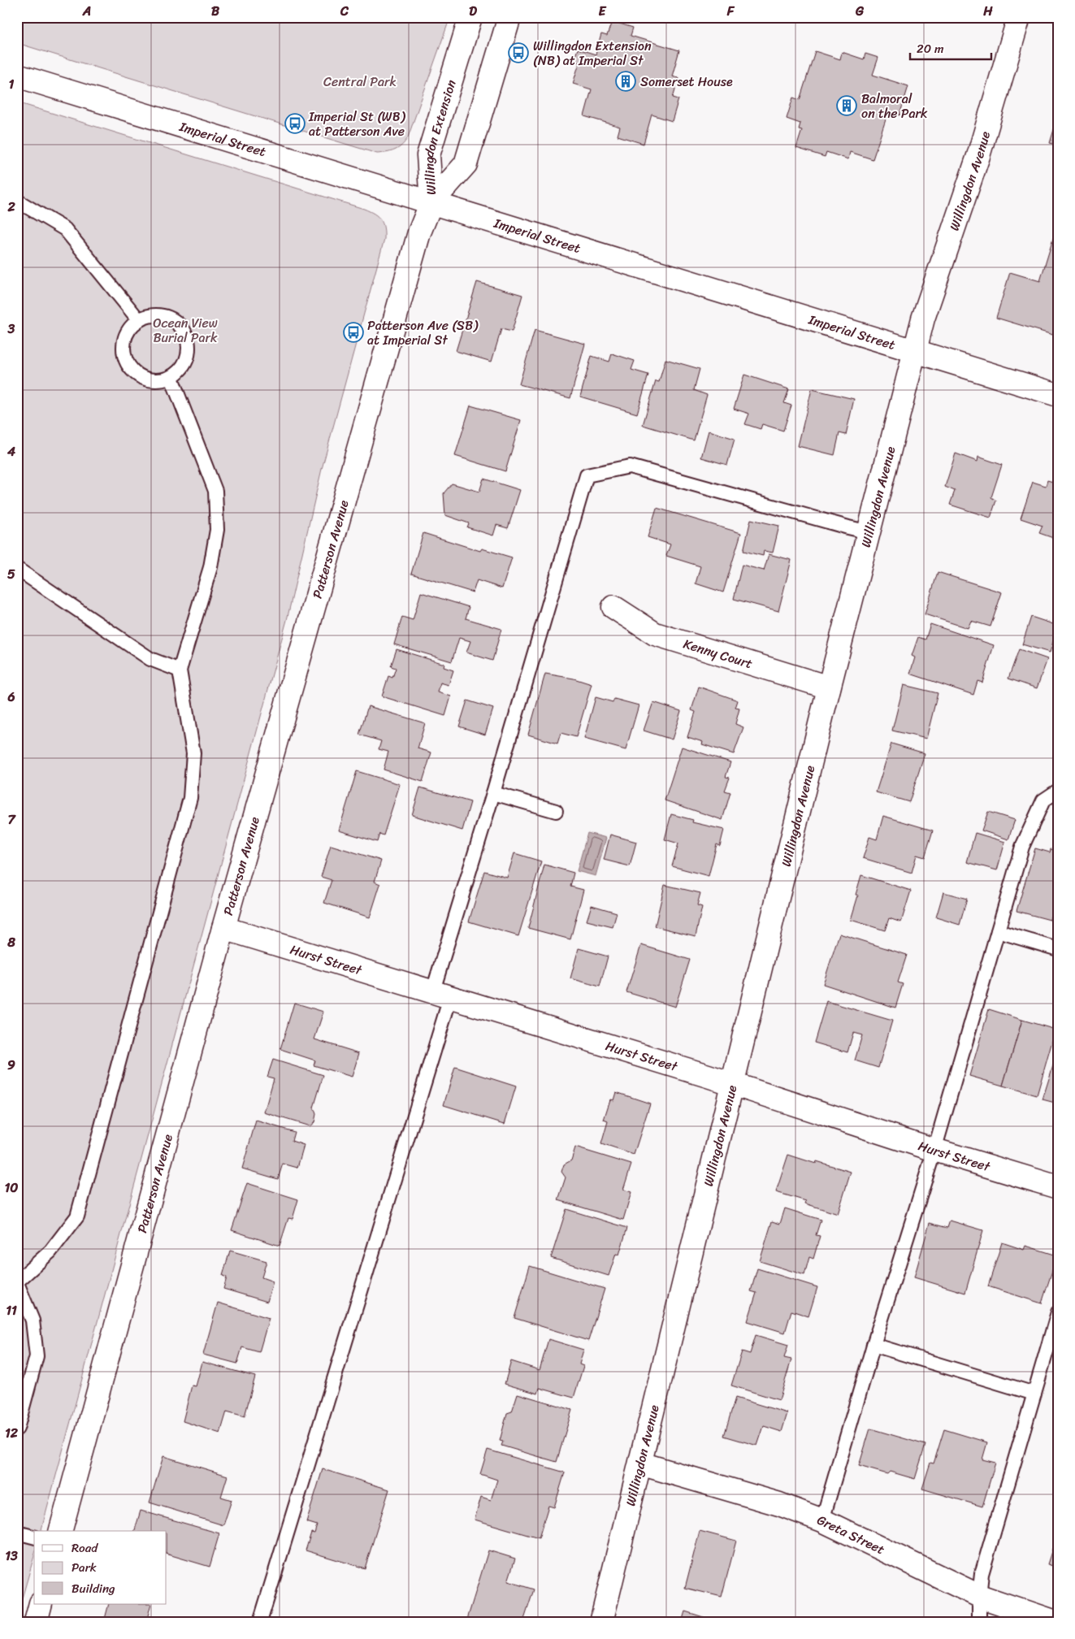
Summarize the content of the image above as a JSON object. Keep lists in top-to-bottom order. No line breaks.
{"streets":{"street":["Willingdon Extension","Imperial Street","Willingdon Avenue","Patterson Avenue","Kenny Court","Hurst Street","Greta Street"]},"crossings":[["Willingdon Extension","Imperial Street"],["Willingdon Extension","Patterson Avenue"],["Imperial Street","Willingdon Avenue"],["Imperial Street","Patterson Avenue"],["Willingdon Avenue","Kenny Court"],["Willingdon Avenue","Hurst Street"],["Willingdon Avenue","Greta Street"],["Patterson Avenue","Hurst Street"]],"parks":["Central Park","Ocean View Burial Park"],"places":{"bus stop":["Willingdon Extension (NB) at Imperial St","Imperial St (WB) at Patterson Ave","Patterson Ave (SB) at Imperial St"],"building":["Somerset House","Balmoral on the Park"]},"legend":["Road","Park","Building"],"scale_bar":"20 m","grid":{"columns":["A","B","C","D","E","F","G","H"],"rows":["1","2","3","4","5","6","7","8","9","10","11","12","13"]}}
